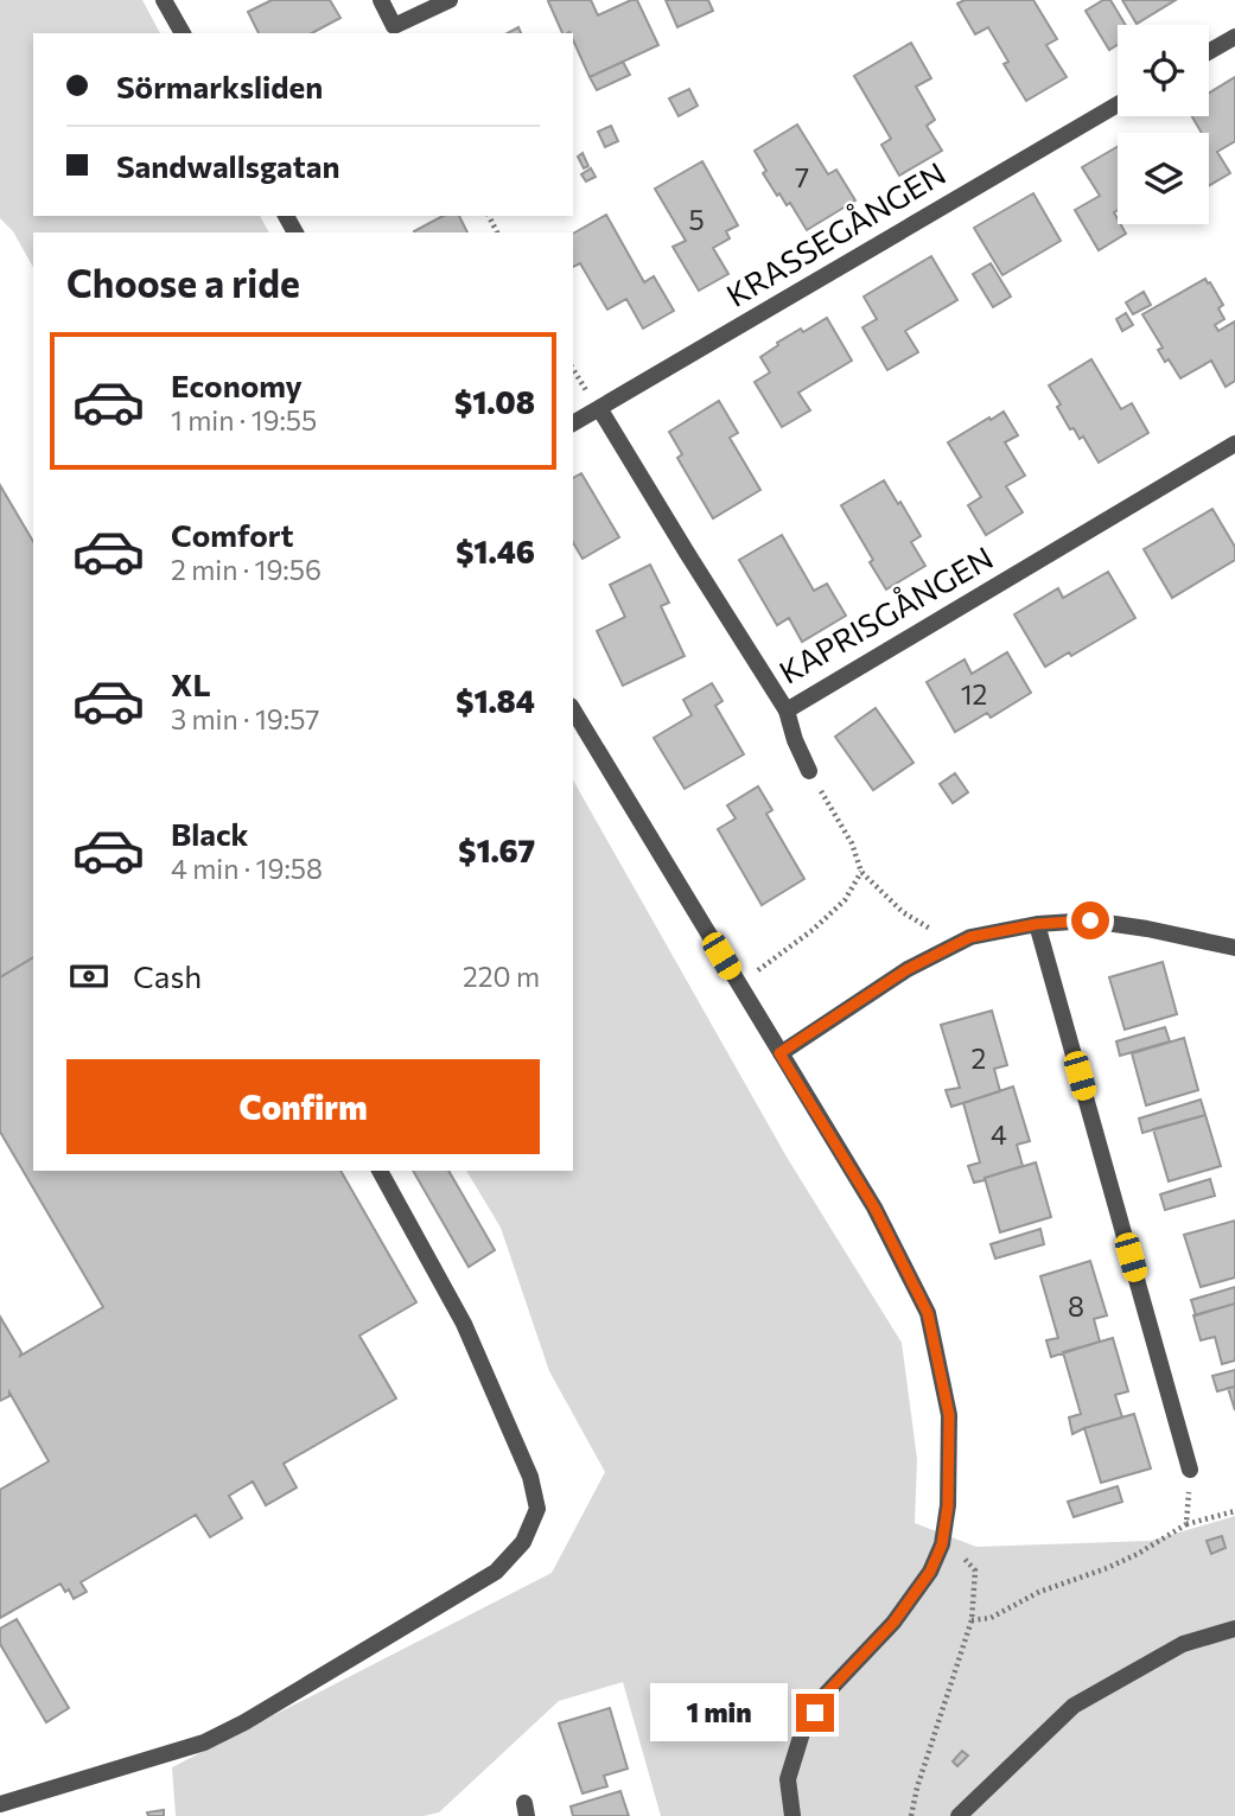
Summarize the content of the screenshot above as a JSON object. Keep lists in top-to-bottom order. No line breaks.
{"streets":{"street":["KRASSEGÅNGEN","KAPRISGÅNGEN"]},"crossings":[["KRASSEGÅNGEN","KAPRISGÅNGEN"]],"house_numbers":["7","5","12","2","4","8"],"page":{"banner":["Sörmarksliden","Sandwallsgatan"],"heading":"Choose a ride","list":[{"name":"Economy","note":"1 min · 19:55","value":"$1.08"},{"name":"Comfort","note":"2 min · 19:56","value":"$1.46"},{"name":"XL","note":"3 min · 19:57","value":"$1.84"},{"name":"Black","note":"4 min · 19:58","value":"$1.67"}],"pay":["Cash","220 m"],"buttons":"Confirm","bubble":"1 min"}}
